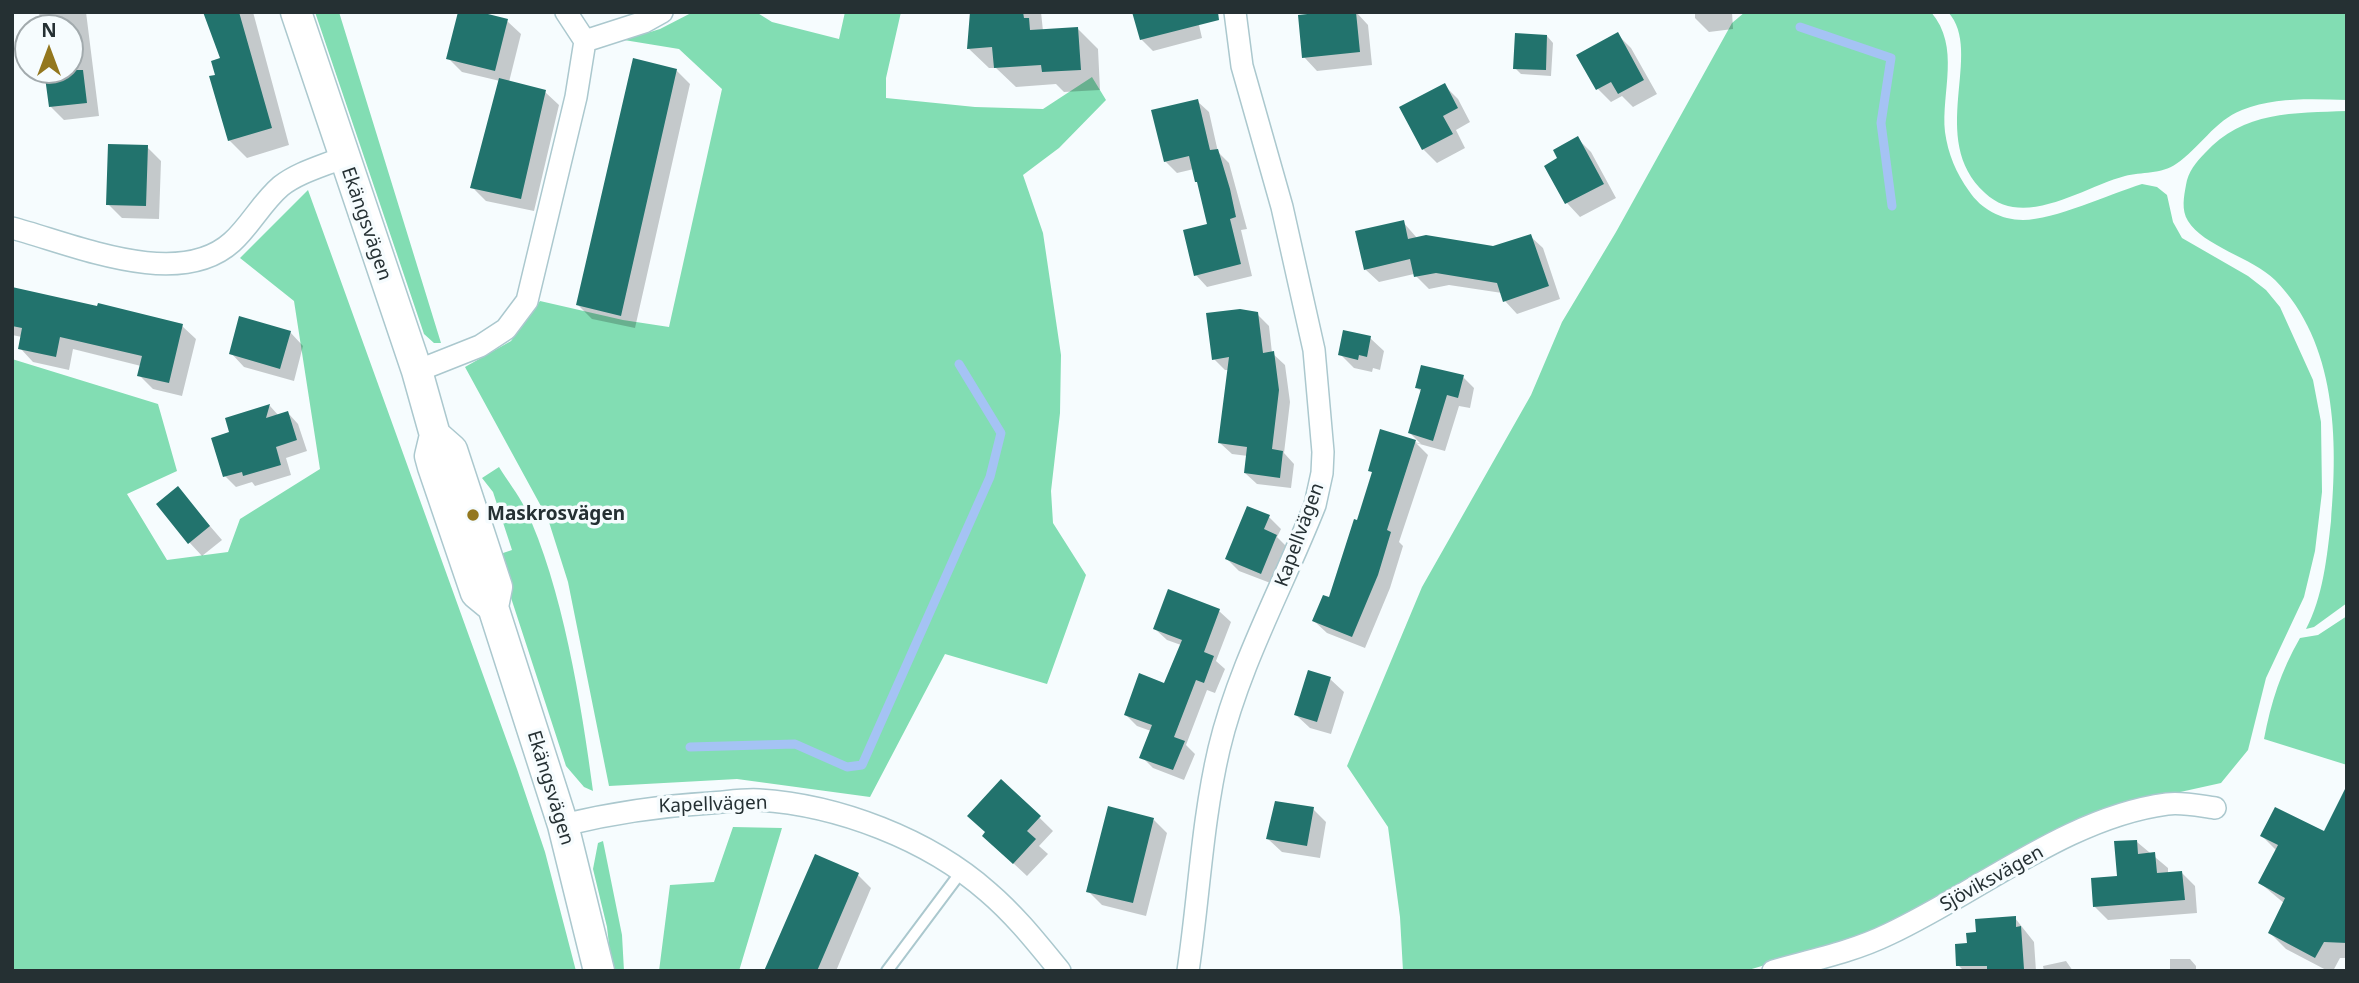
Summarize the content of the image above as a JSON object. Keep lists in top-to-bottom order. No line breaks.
{"streets":{"street":["Ekängsvägen","Kapellvägen","Sjöviksvägen"]},"crossings":[["Ekängsvägen","Kapellvägen"]],"places":["Maskrosvägen"],"north":"top"}
